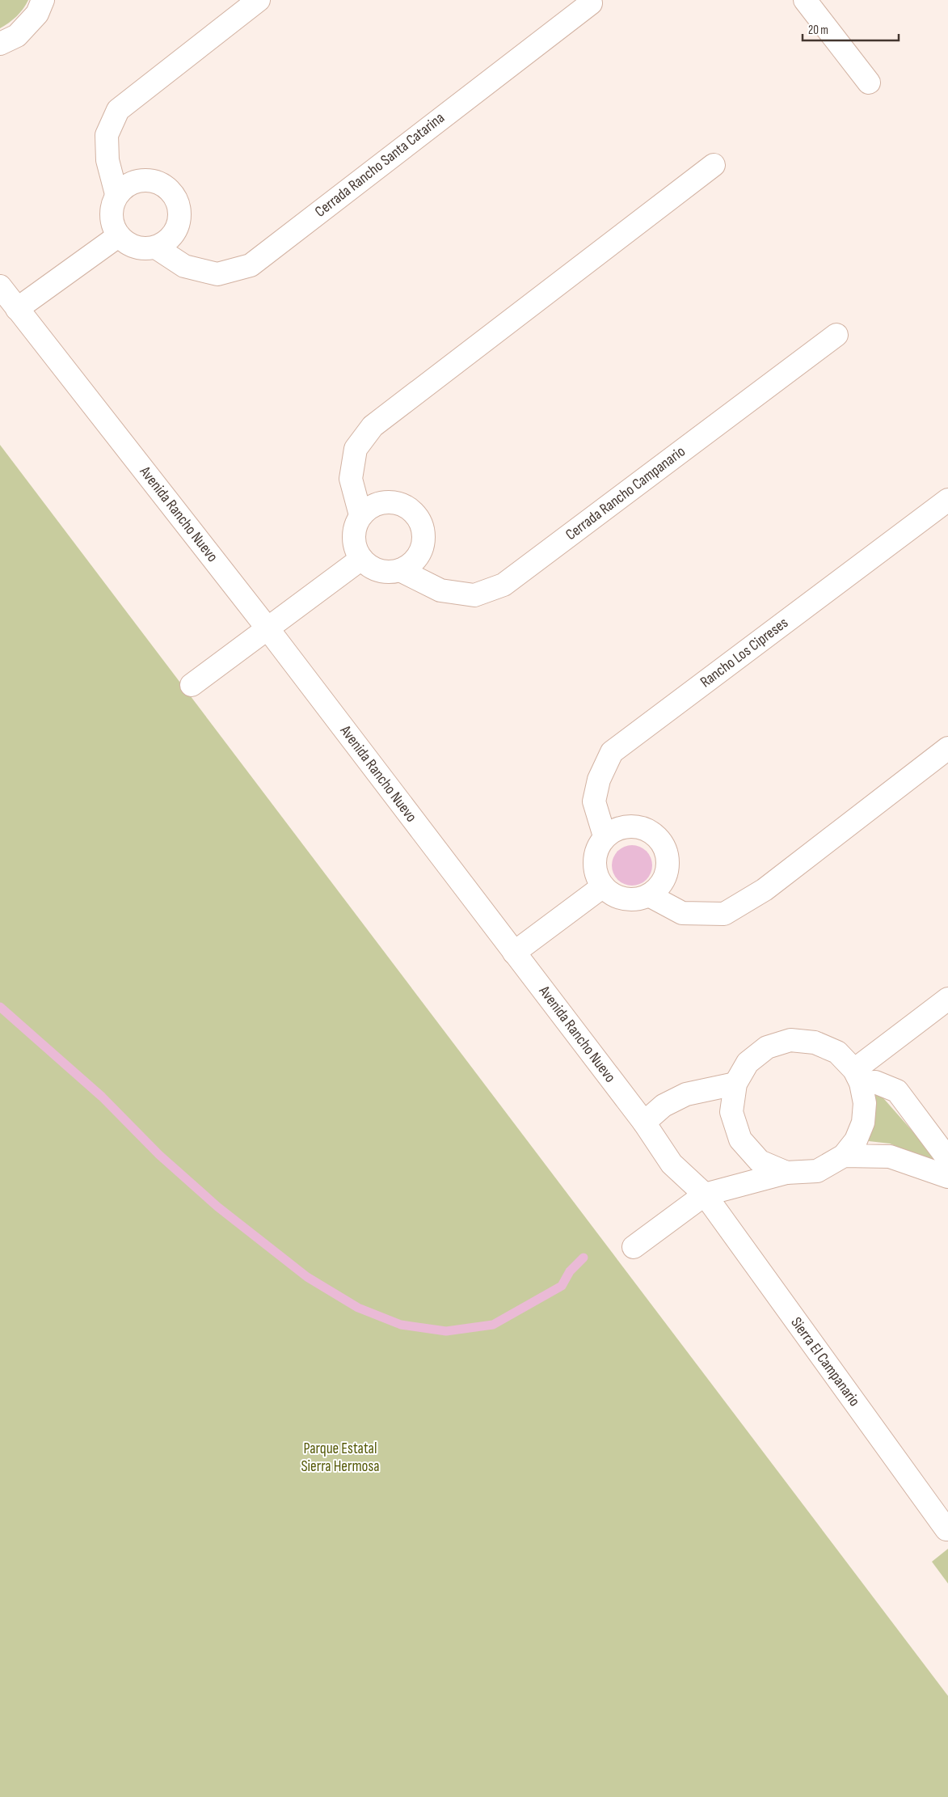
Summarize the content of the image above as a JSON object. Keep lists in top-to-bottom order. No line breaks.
{"streets":{"street":["Cerrada Rancho Santa Catarina","Cerrada Rancho Campanario","Avenida Rancho Nuevo","Rancho Los Cipreses","Sierra El Campanario"]},"crossings":[["Avenida Rancho Nuevo","Sierra El Campanario"]],"parks":["Parque Estatal Sierra Hermosa"],"scale_bar":"20 m"}
